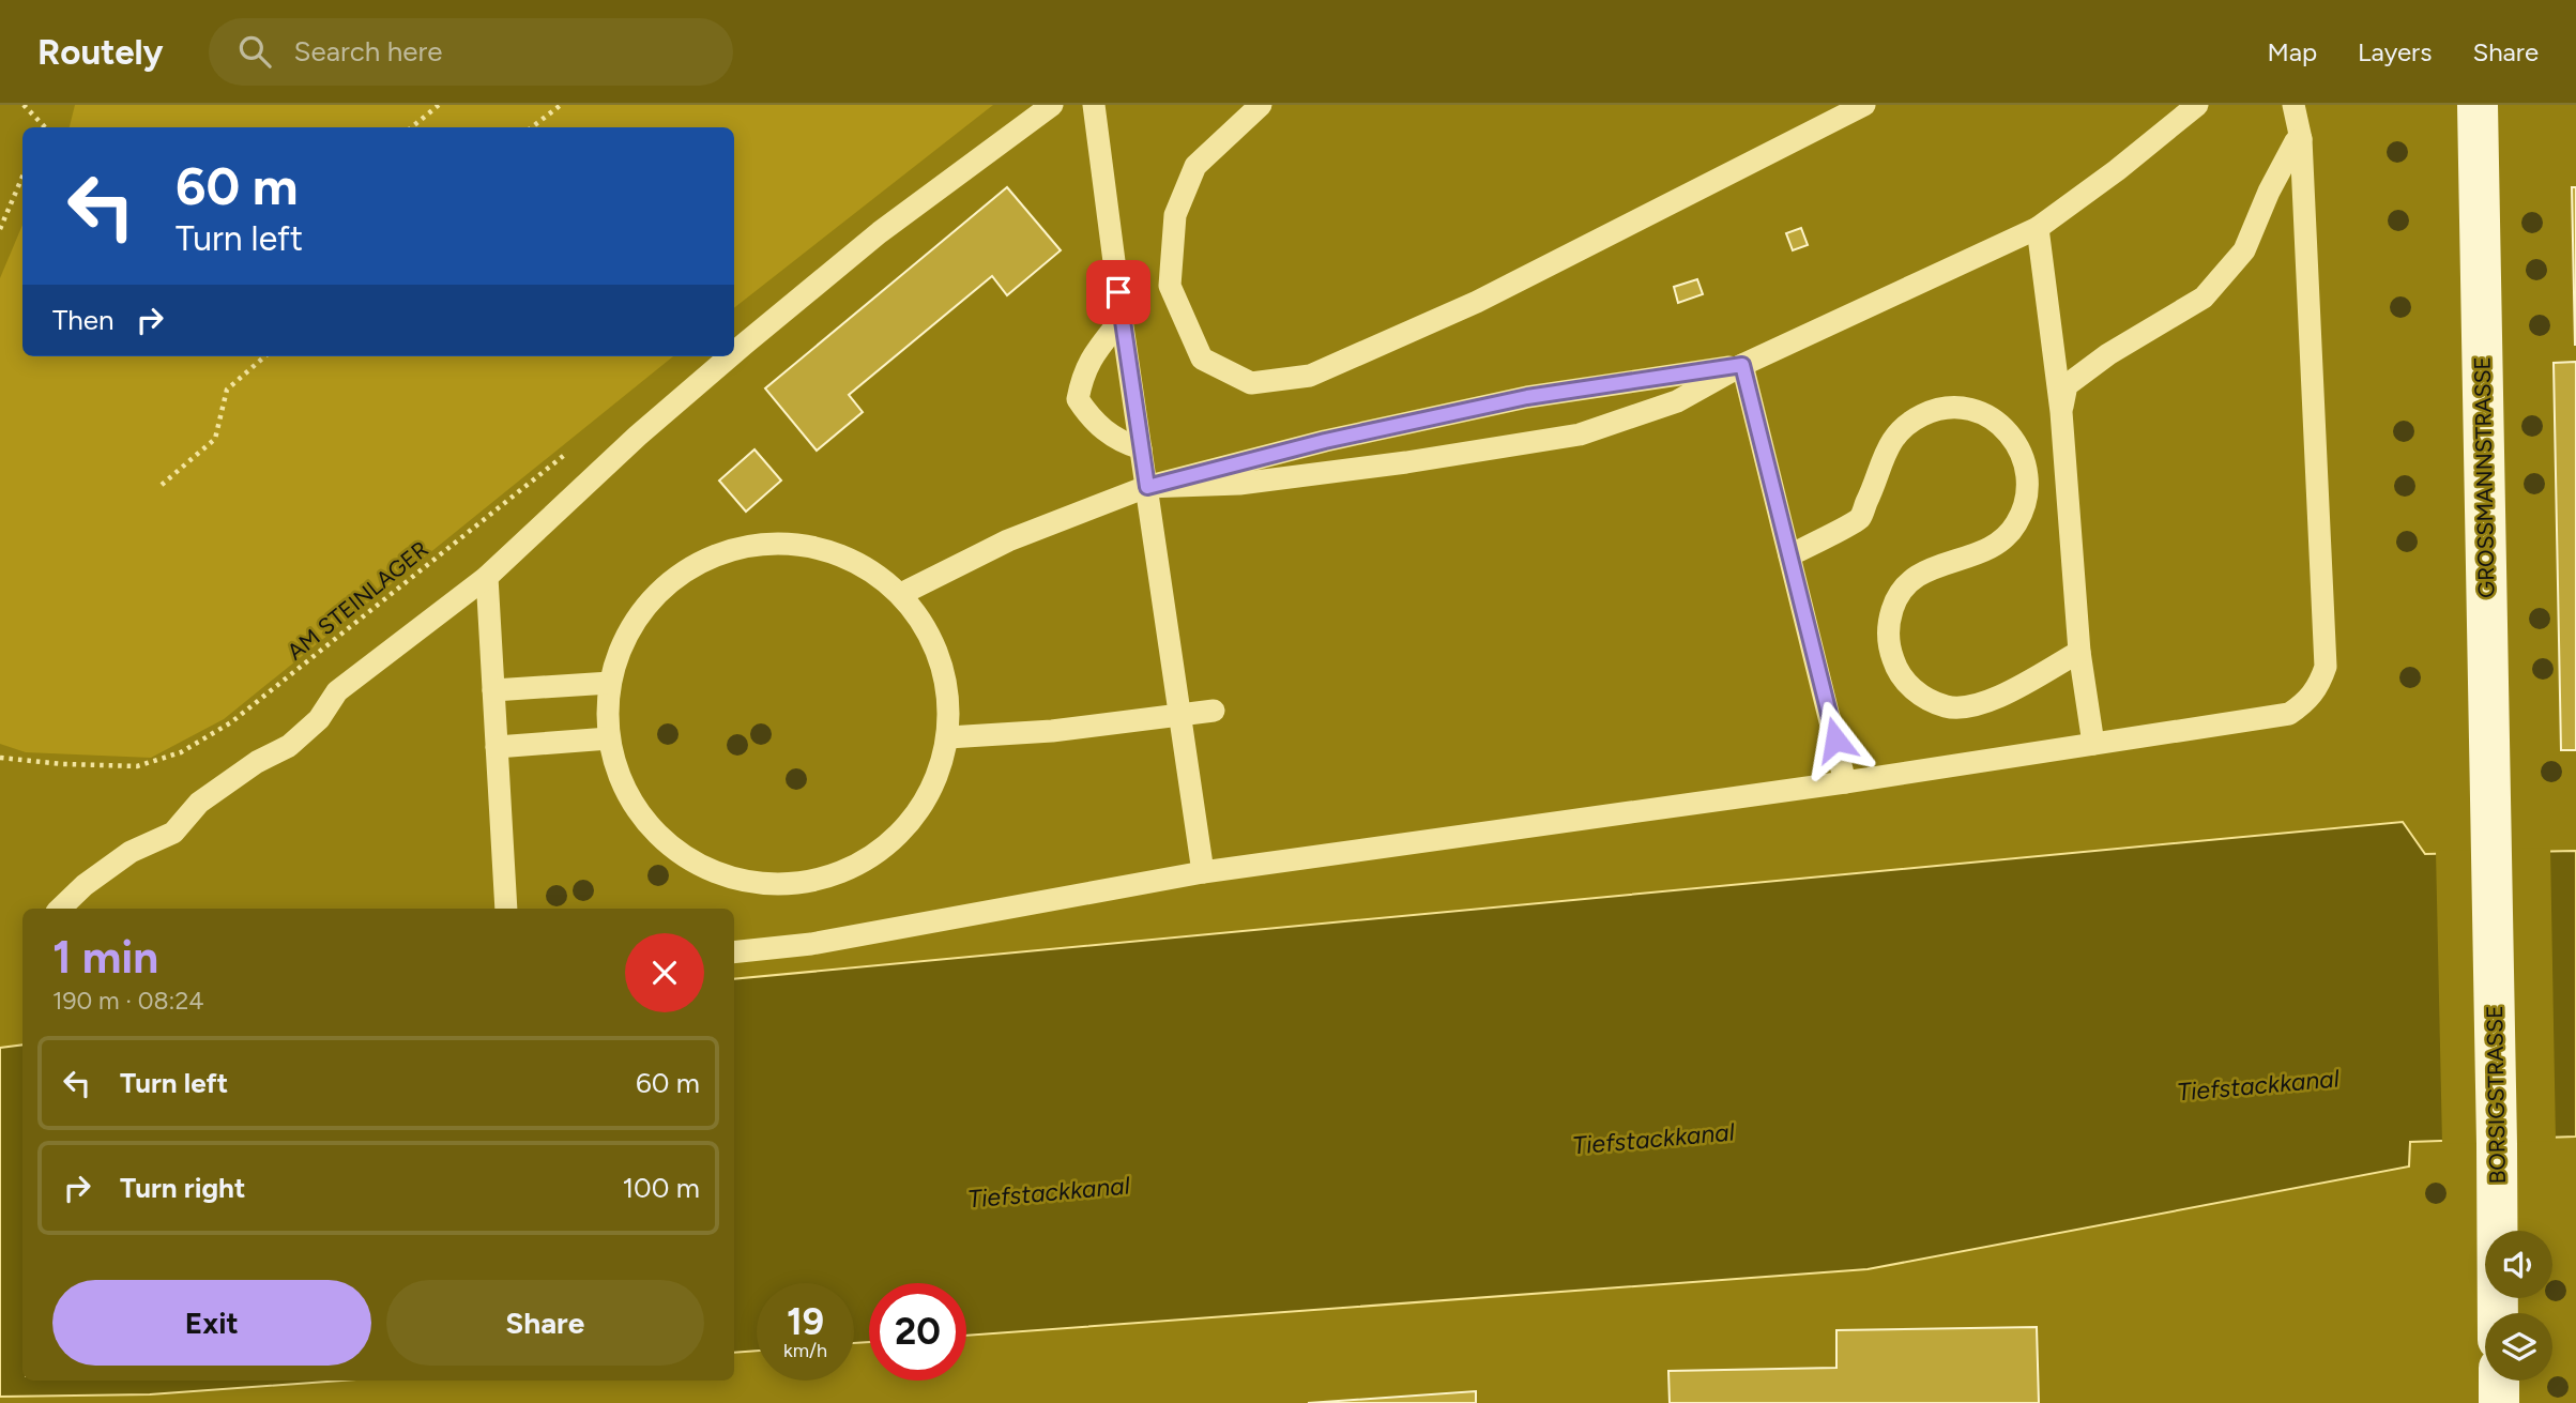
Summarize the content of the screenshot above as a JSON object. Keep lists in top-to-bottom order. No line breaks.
{"streets":{"main road":["GROSSMANNSTRASSE","BORSIGSTRASSE"],"path":["AM STEINLAGER"]},"crossings":[["GROSSMANNSTRASSE","BORSIGSTRASSE"]],"water":["Tiefstackkanal"],"page":{"header":"Routely","search":"Search here","nav":["Map","Layers","Share"],"turn":["60 m","Turn left"],"then":"Then","heading":["1 min","190 m · 08:24"],"list":[{"name":"Turn left","value":"60 m"},{"name":"Turn right","value":"100 m"}],"buttons":["Exit","Share"],"speed":"19 km/h","limit":"20"}}
